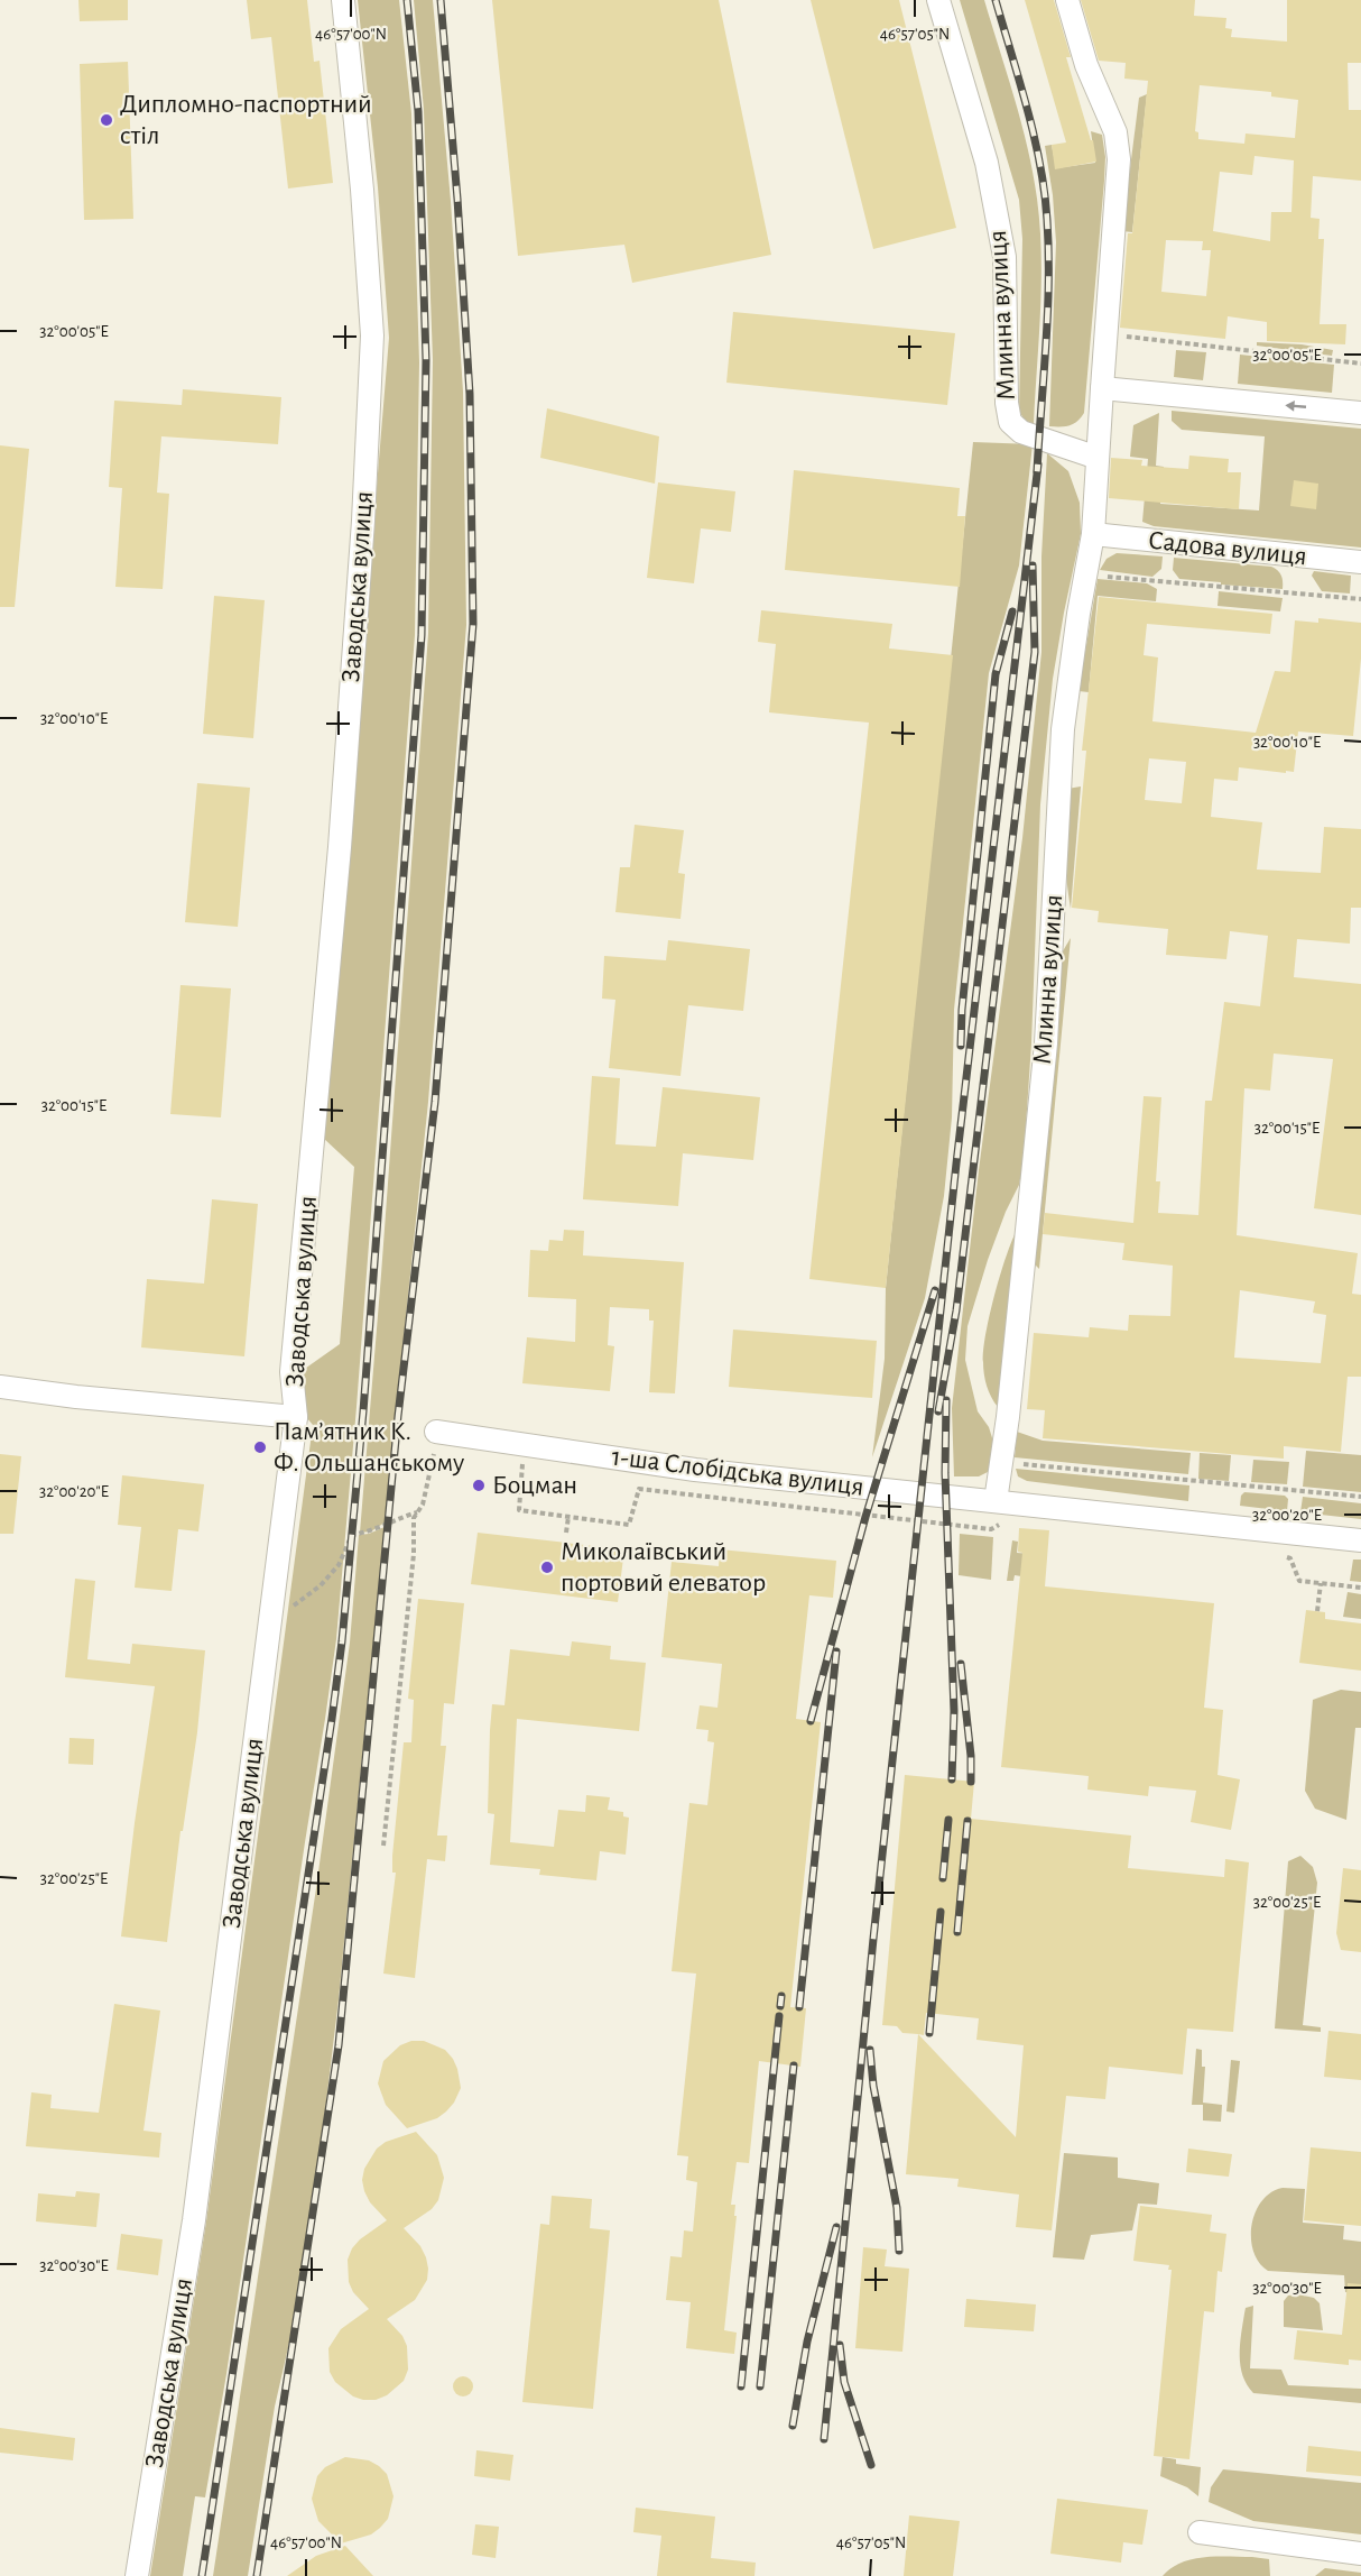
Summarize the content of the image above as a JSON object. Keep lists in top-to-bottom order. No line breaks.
{"streets":{"street":["Млинна вулиця","Садова вулиця","Заводська вулиця","1-ша Слобідська вулиця"]},"crossings":[["Млинна вулиця","Садова вулиця"],["Млинна вулиця","1-ша Слобідська вулиця"]],"places":["Дипломно-паспортний стіл","Пам’ятник К. Ф. Ольшанському","Боцман","Миколаївський портовий елеватор"],"coordinates":["46°57'00\"N","46°57'05\"N","32°00'05\"E","32°00'10\"E","32°00'15\"E","32°00'20\"E","32°00'25\"E","32°00'30\"E"]}
